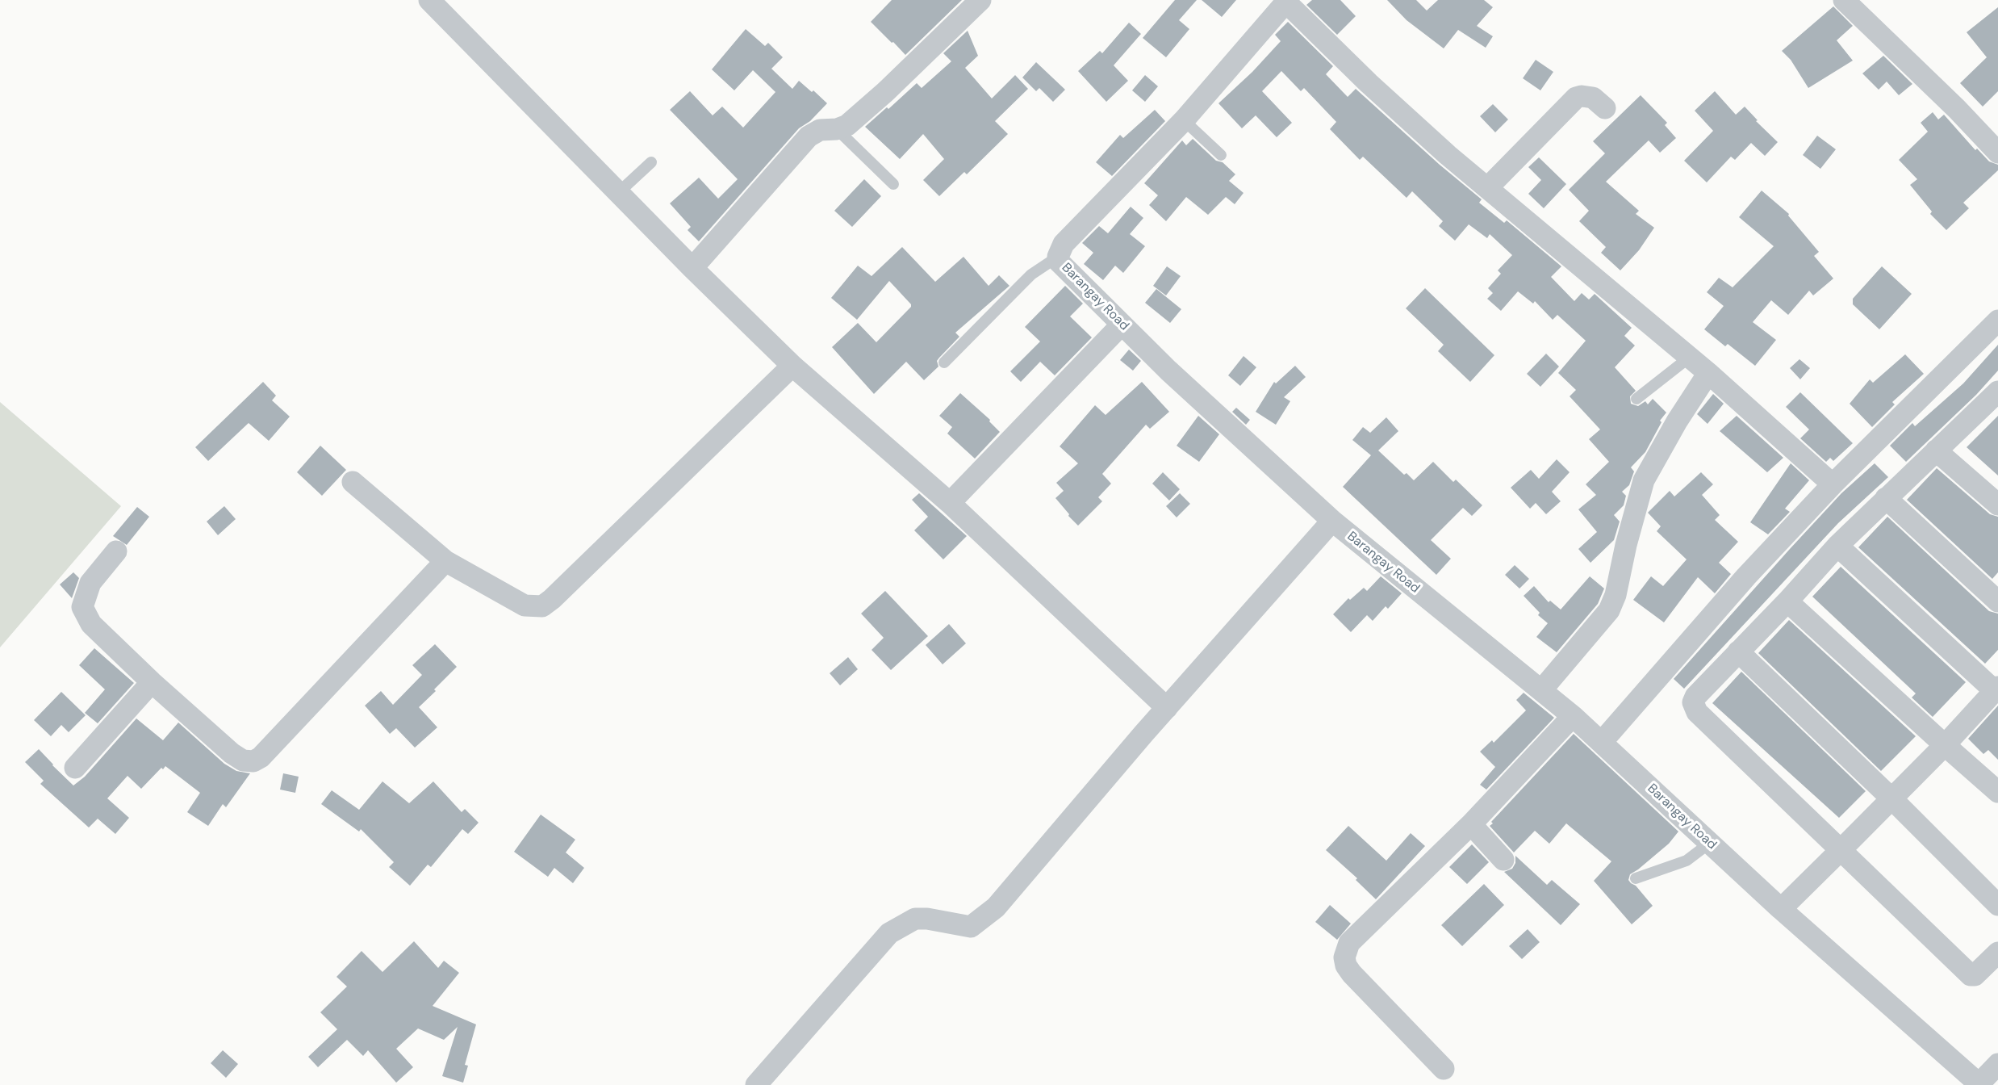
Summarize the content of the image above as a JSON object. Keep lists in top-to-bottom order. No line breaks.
{"streets":{"street":["Barangay Road"]}}
